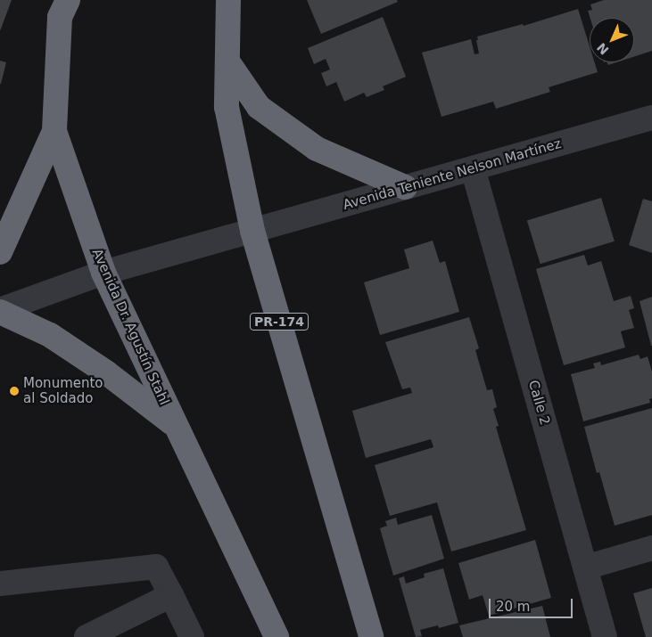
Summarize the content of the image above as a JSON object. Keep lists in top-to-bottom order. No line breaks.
{"streets":{"highway":["PR-174","Avenida Dr. Agustín Stahl"],"street":["Avenida Teniente Nelson Martínez","Calle 2"]},"crossings":[["Avenida Teniente Nelson Martínez","PR-174"],["Avenida Teniente Nelson Martínez","Avenida Dr. Agustín Stahl"],["Avenida Teniente Nelson Martínez","Calle 2"]],"places":["Monumento al Soldado"],"scale_bar":"20 m","north":"bottom left"}
